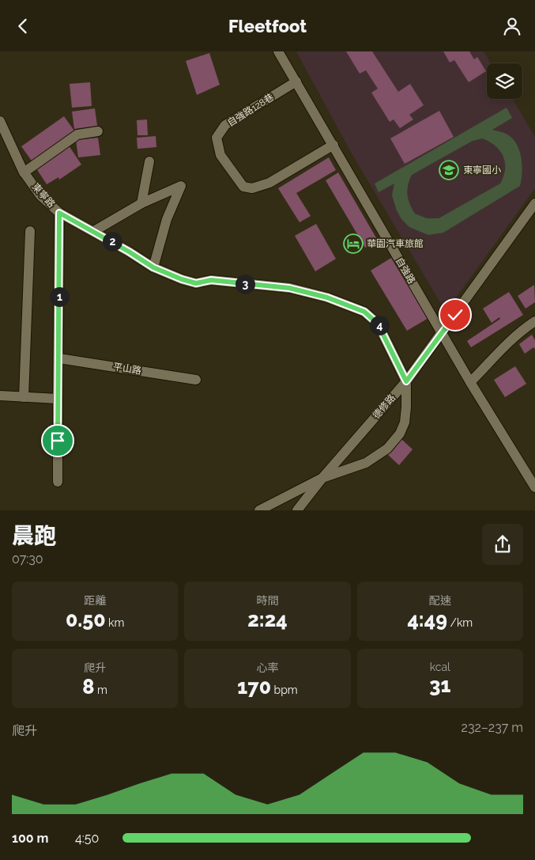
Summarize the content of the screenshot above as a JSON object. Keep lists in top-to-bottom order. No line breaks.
{"streets":{"street":["自強路128巷","東寧路","自強路","平山路","德修路"]},"crossings":[["自強路128巷","自強路"],["東寧路","德修路"],["自強路","德修路"]],"places":{"school or university":["東寧國小"],"hotel":["華園汽車旅館"]},"page":{"header":"Fleetfoot","pins":["2","3","1","4"],"heading":["晨跑","07:30"],"stats":[["距離","0.50 km"],["時間","2:24"],["配速","4:49 /km"],["爬升","8 m"],["心率","170 bpm"],["kcal","31"]],"chart":["爬升","232–237 m"],"list":[{"name":"100 m","note":"4:50"}]}}
